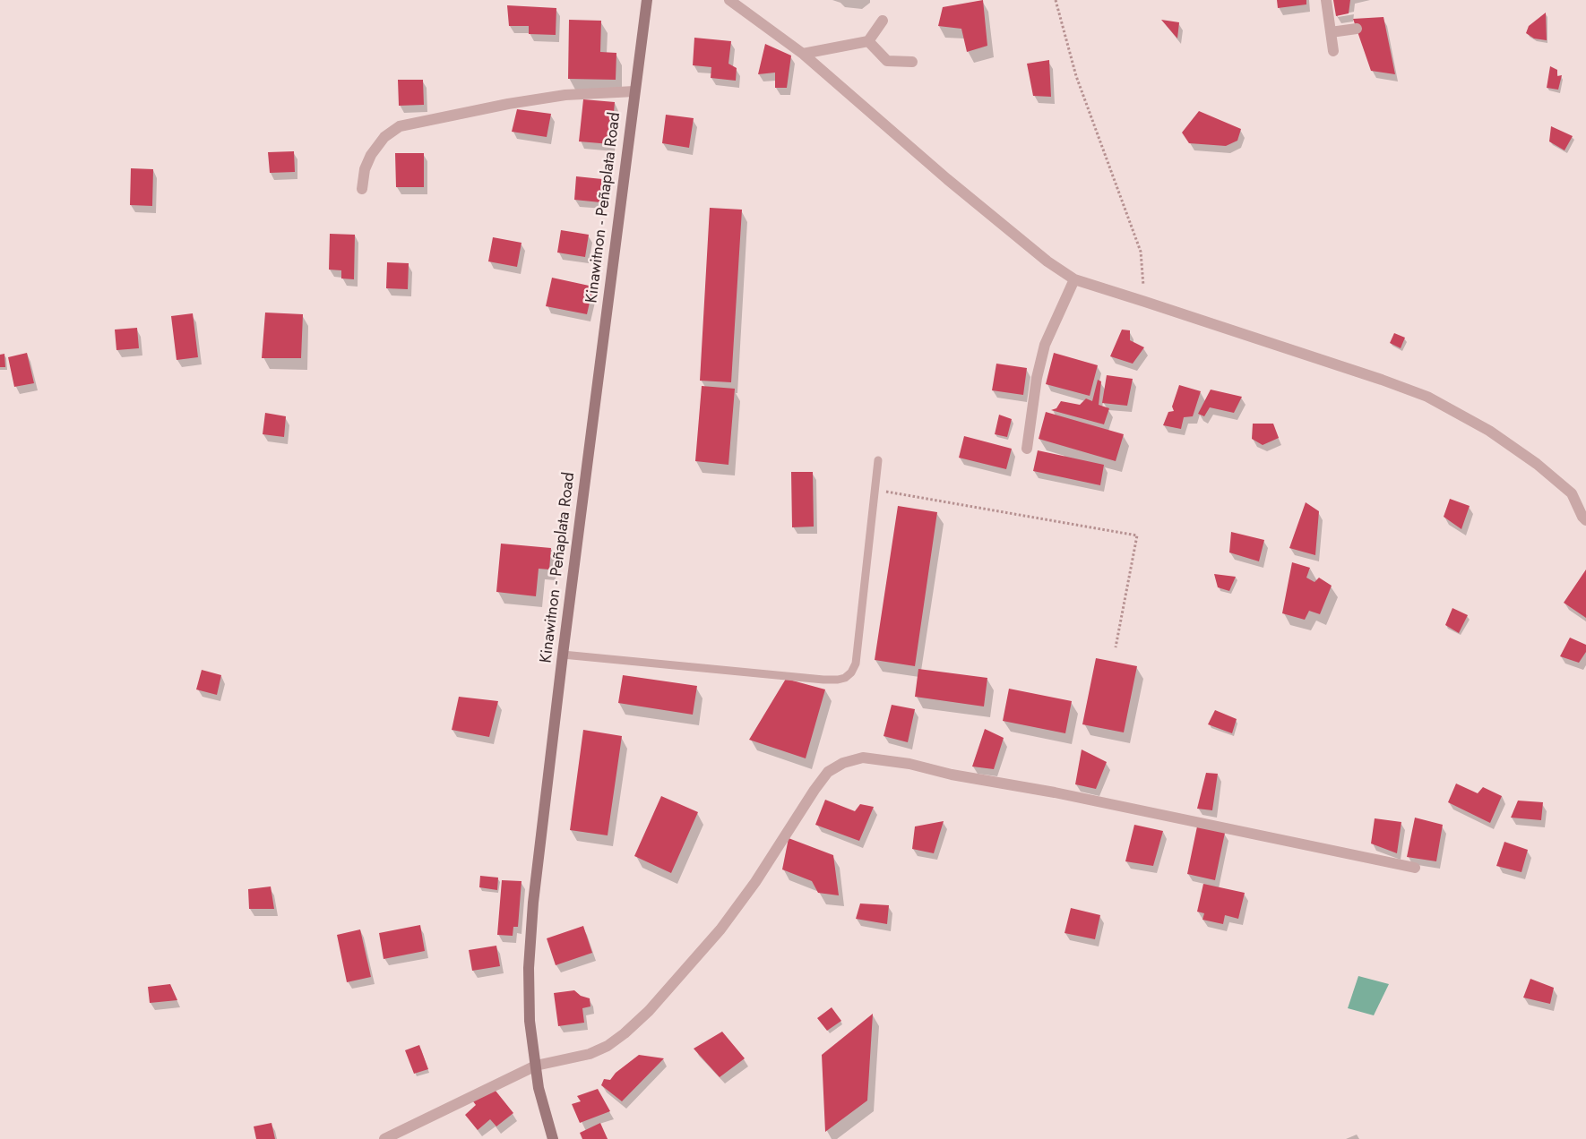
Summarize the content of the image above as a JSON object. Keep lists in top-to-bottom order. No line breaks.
{"streets":{"street":["Kinawitnon - Peñaplata Road"]}}
